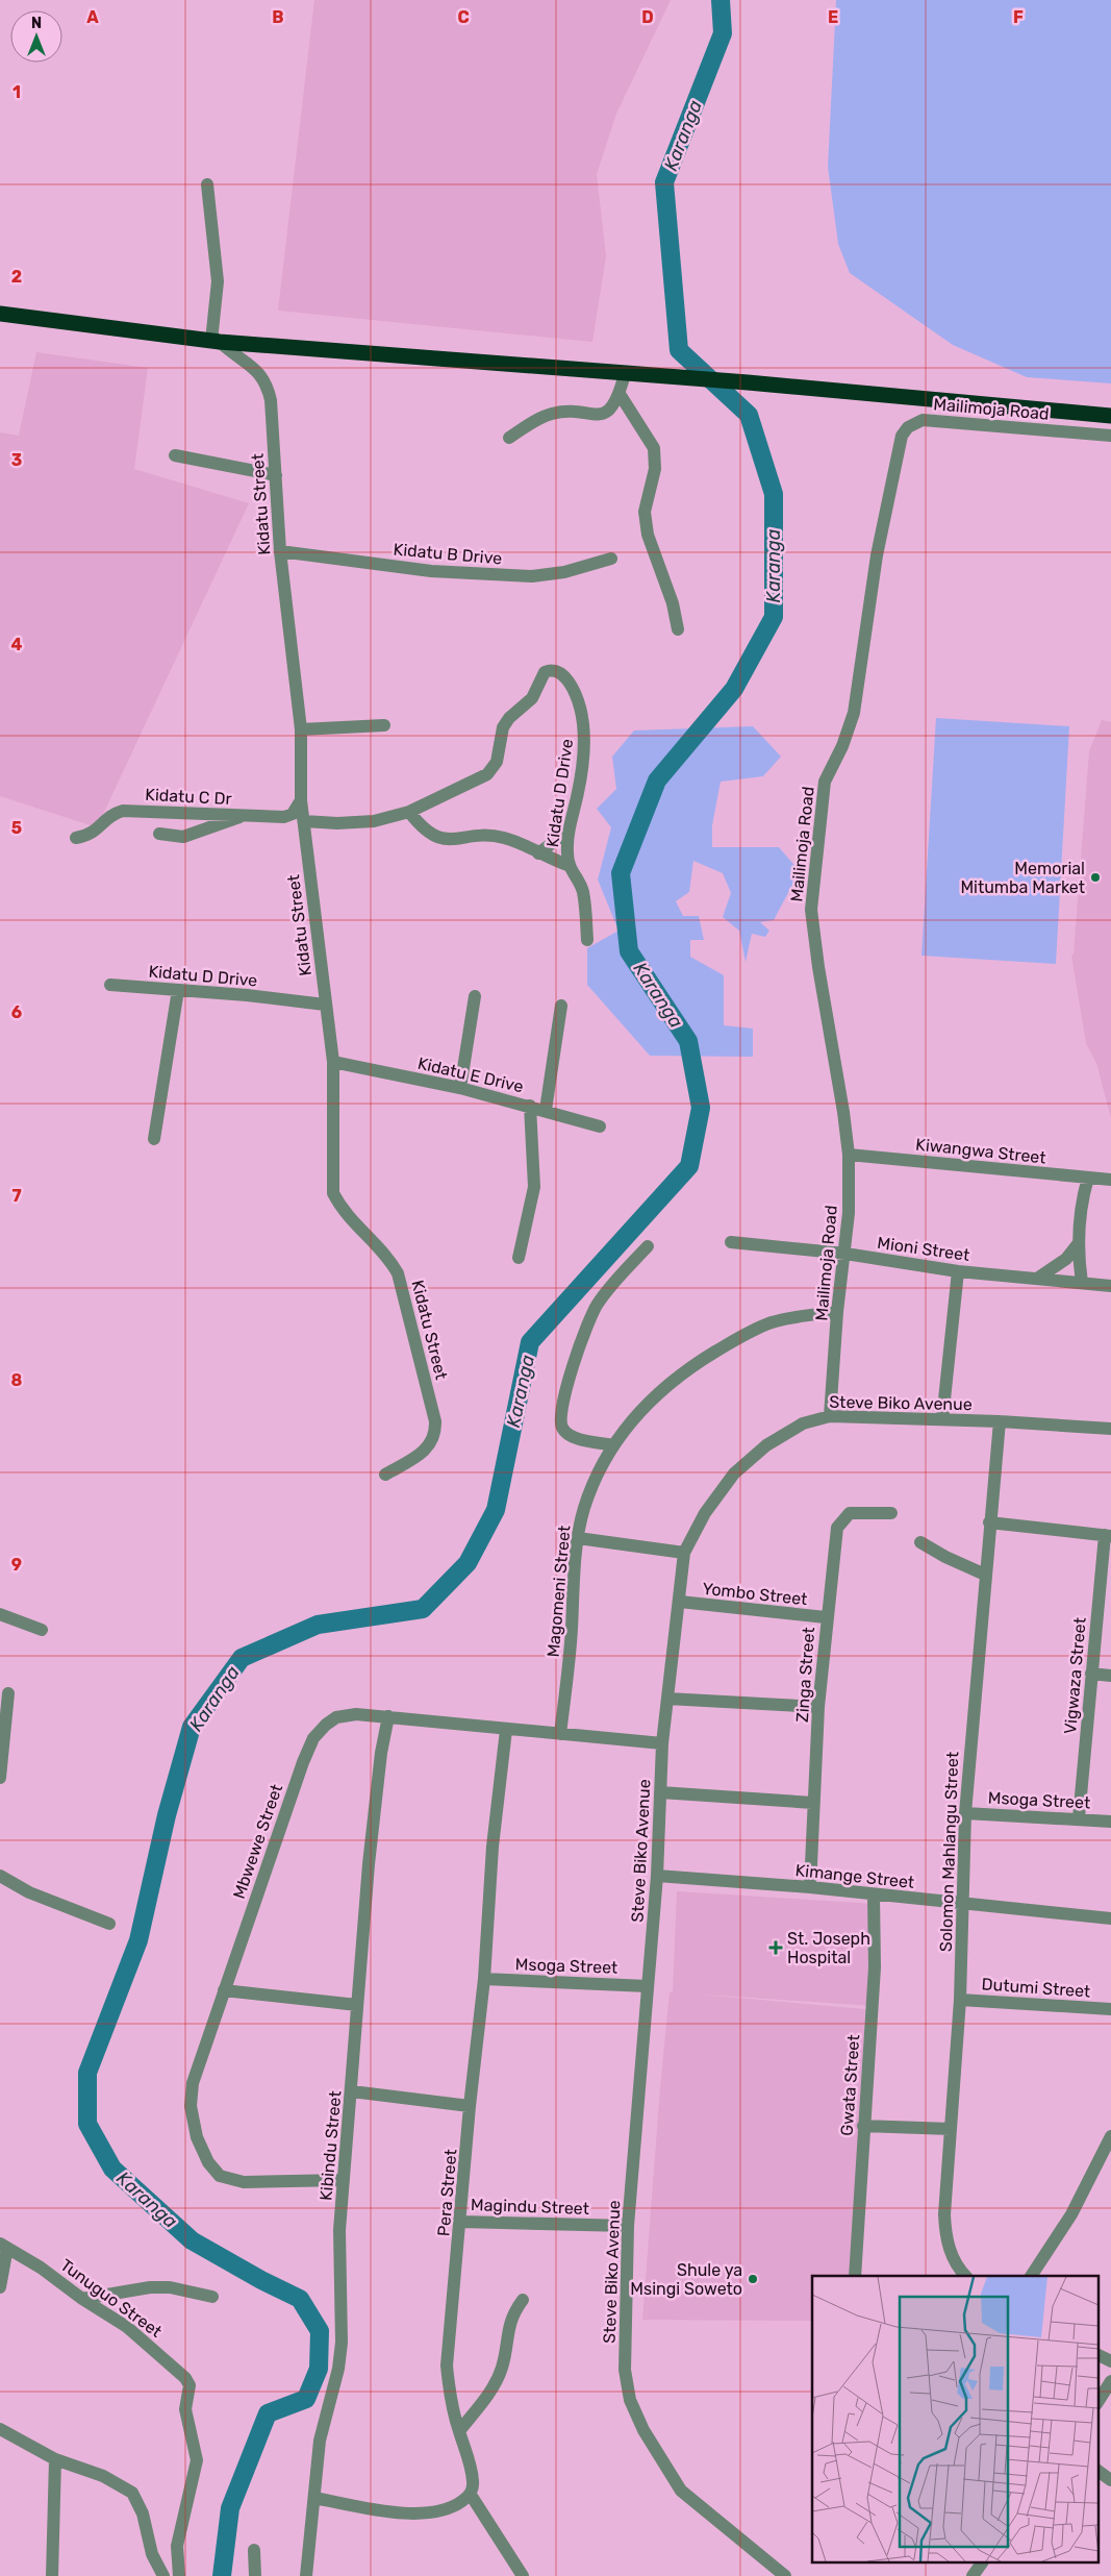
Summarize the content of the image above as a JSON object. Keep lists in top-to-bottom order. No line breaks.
{"streets":{"street":["Mailimoja Road","Kidatu Street","Kidatu B Drive","Kidatu D Drive","Kidatu C Dr","Kidatu E Drive","Kiwangwa Street","Mioni Street","Steve Biko Avenue","Magomeni Street","Yombo Street","Zinga Street","Vigwaza Street","Msoga Street","Mbwewe Street","Solomon Mahlangu Street","Kimange Street","Dutumi Street","Gwata Street","Kibindu Street","Pera Street","Magindu Street","Tunuguo Street"]},"crossings":[["Mailimoja Road","Kiwangwa Street"],["Mailimoja Road","Mioni Street"],["Mailimoja Road","Steve Biko Avenue"],["Mailimoja Road","Magomeni Street"],["Kidatu Street","Kidatu B Drive"],["Kidatu Street","Kidatu D Drive"],["Kidatu Street","Kidatu C Dr"],["Kidatu Street","Kidatu E Drive"],["Steve Biko Avenue","Yombo Street"],["Steve Biko Avenue","Msoga Street"],["Steve Biko Avenue","Mbwewe Street"],["Steve Biko Avenue","Solomon Mahlangu Street"],["Steve Biko Avenue","Kimange Street"],["Steve Biko Avenue","Magindu Street"],["Magomeni Street","Mbwewe Street"],["Yombo Street","Zinga Street"],["Zinga Street","Kimange Street"],["Vigwaza Street","Msoga Street"],["Msoga Street","Solomon Mahlangu Street"],["Msoga Street","Pera Street"],["Mbwewe Street","Kibindu Street"],["Mbwewe Street","Pera Street"],["Solomon Mahlangu Street","Kimange Street"],["Solomon Mahlangu Street","Dutumi Street"],["Kimange Street","Gwata Street"],["Pera Street","Magindu Street"]],"water":["Karanga"],"places":{"other":["Memorial Mitumba Market","Shule ya Msingi Soweto"],"health":["St. Joseph Hospital"]},"north":"top","grid":{"columns":["A","B","C","D","E","F"],"rows":["1","2","3","4","5","6","7","8","9"]}}
